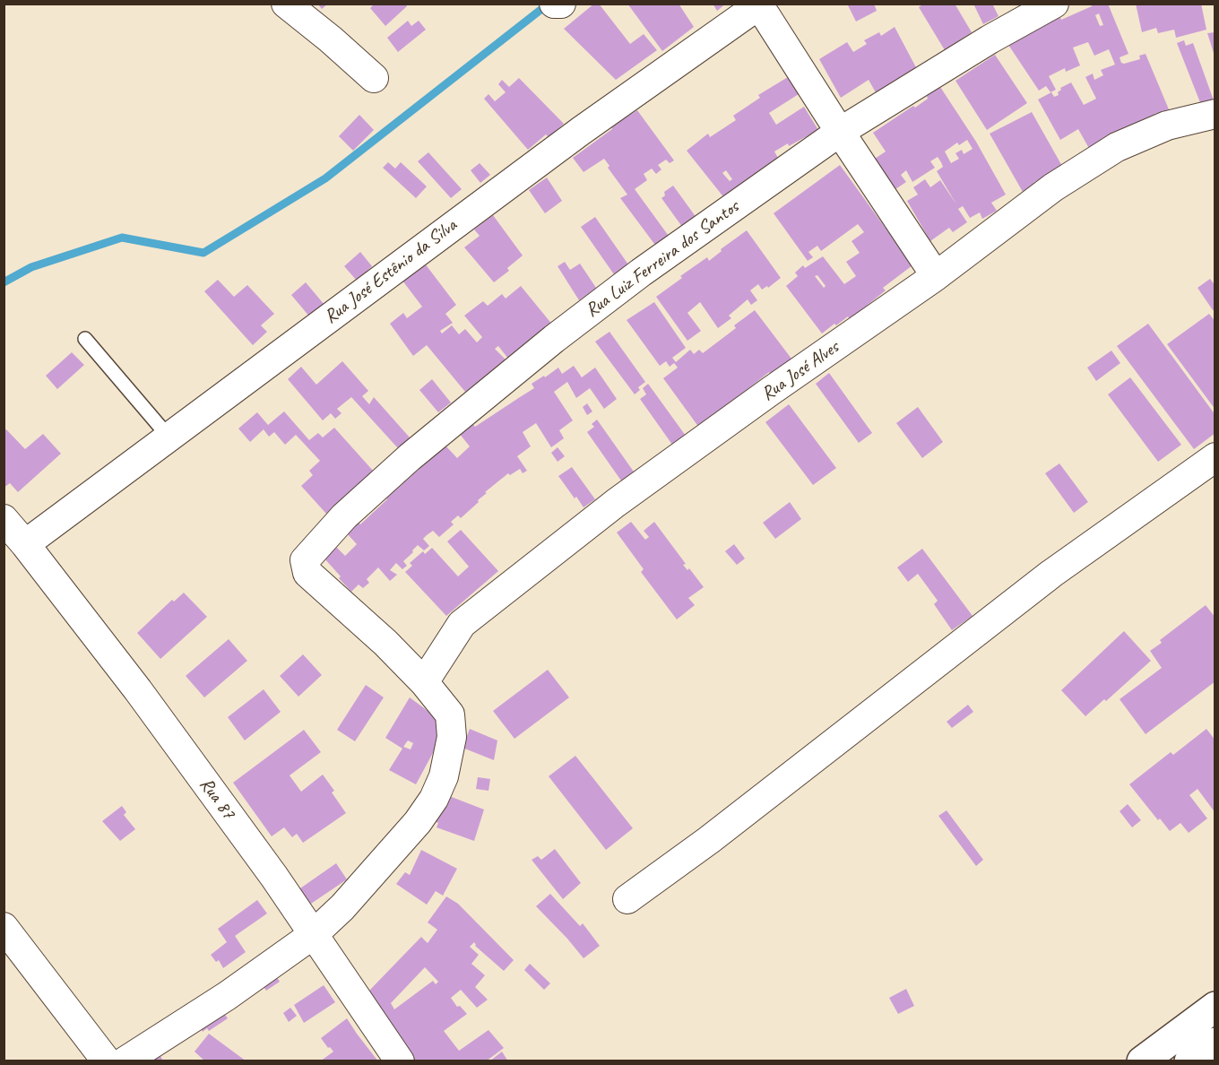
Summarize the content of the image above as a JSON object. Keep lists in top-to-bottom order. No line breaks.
{"streets":{"street":["Rua Luiz Ferreira dos Santos","Rua José Estênio da Silva","Rua José Alves","Rua 87"]},"crossings":[["Rua Luiz Ferreira dos Santos","Rua José Alves"],["Rua José Estênio da Silva","Rua 87"]]}
